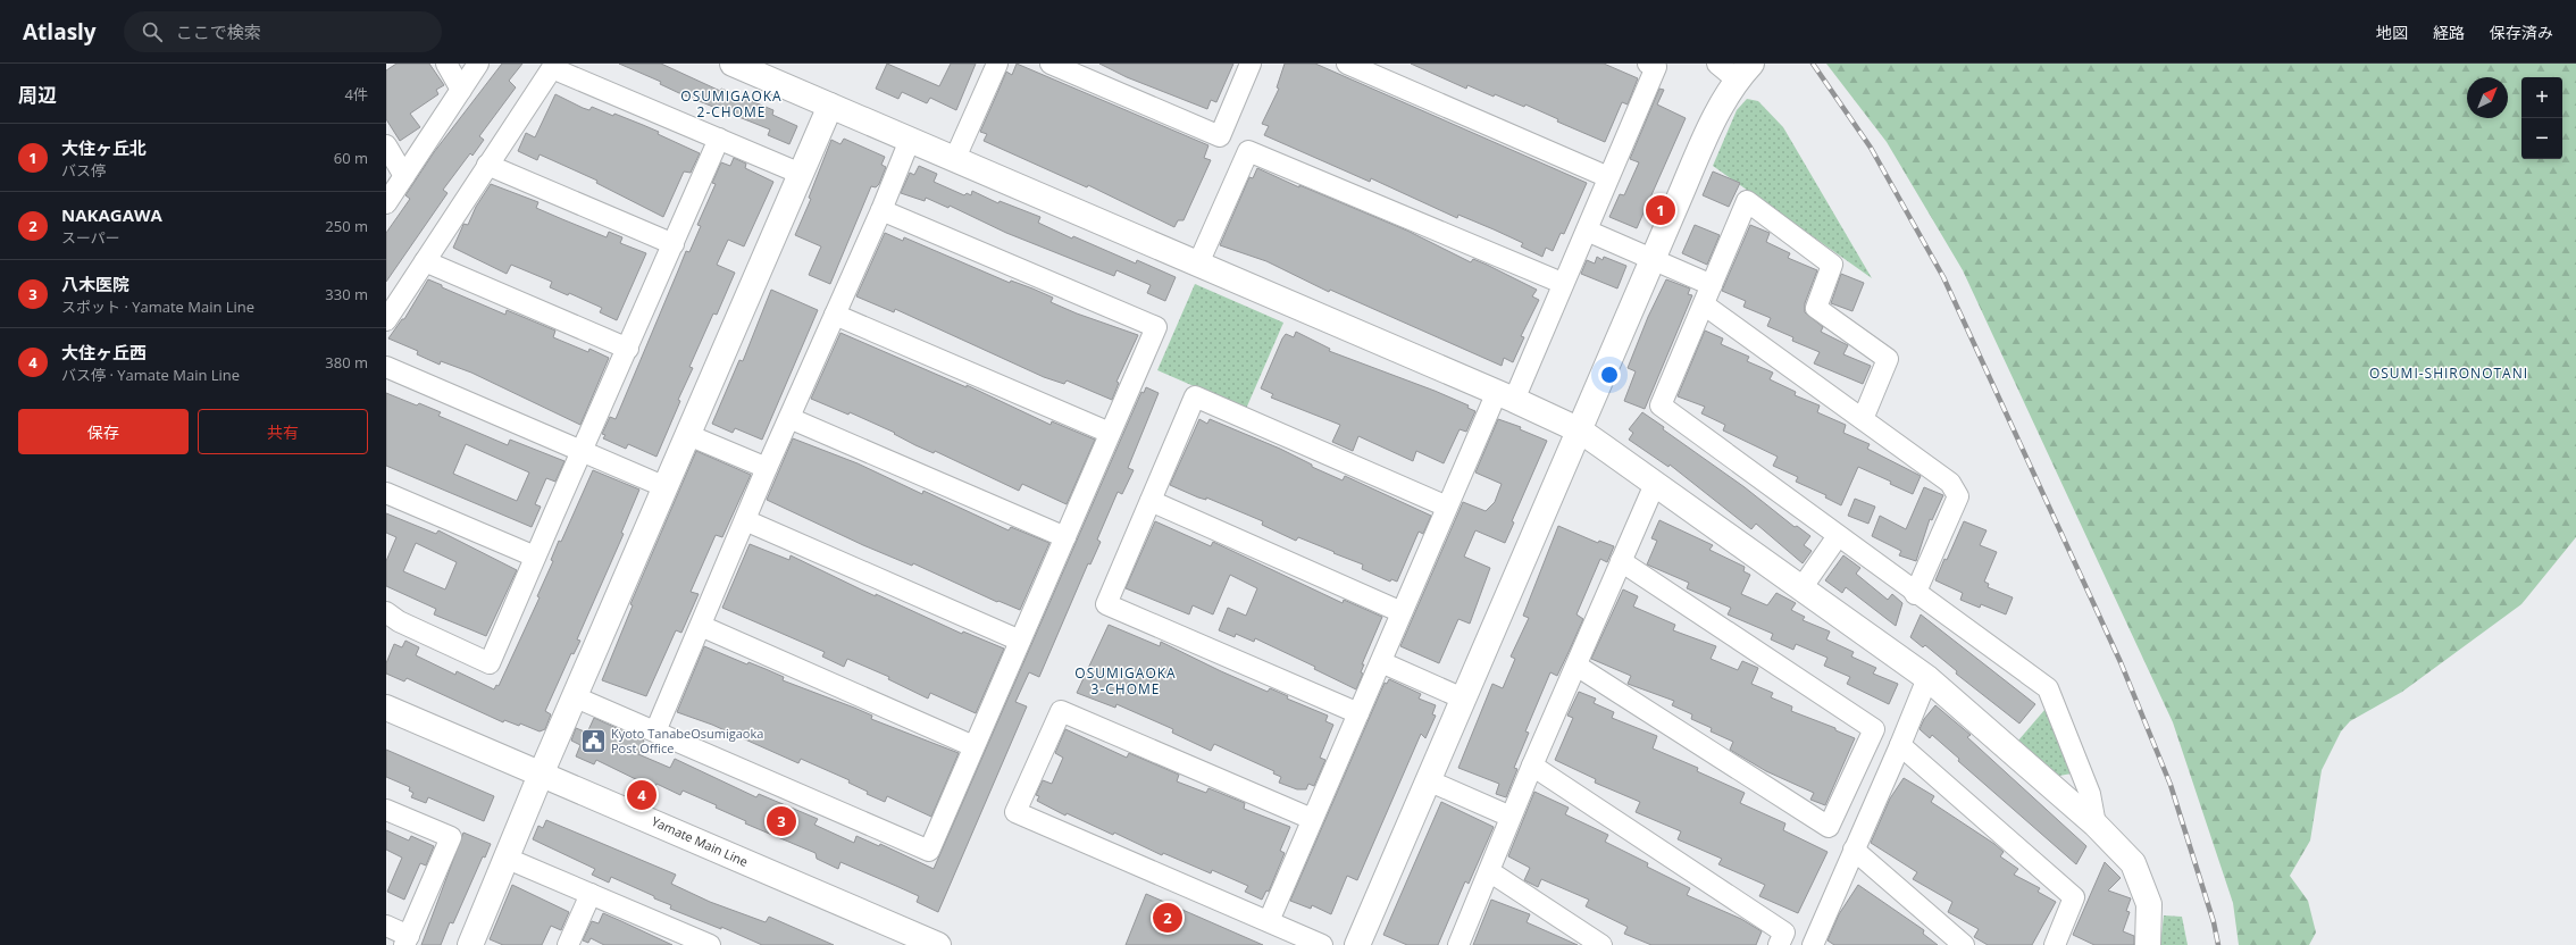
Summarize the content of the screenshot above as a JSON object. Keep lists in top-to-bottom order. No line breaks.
{"streets":{"street":["Yamate Main Line"]},"districts":["OSUMIGAOKA 2-CHOME","OSUMI-SHIRONOTANI","OSUMIGAOKA 3-CHOME"],"places":{"public building":["Kyoto TanabeOsumigaoka Post Office"]},"north":"top right","page":{"header":"Atlasly","search":"ここで検索","nav":["地図","経路","保存済み"],"heading":["周辺","4件"],"map_buttons":["+","−"],"list":[{"mark":"1","name":"大住ヶ丘北","note":"バス停","value":"60 m"},{"mark":"2","name":"NAKAGAWA","note":"スーパー","value":"250 m"},{"mark":"3","name":"八木医院","note":"スポット · Yamate Main Line","value":"330 m"},{"mark":"4","name":"大住ヶ丘西","note":"バス停 · Yamate Main Line","value":"380 m"}],"pins":["1","4","3","2"],"buttons":["保存","共有"]}}
